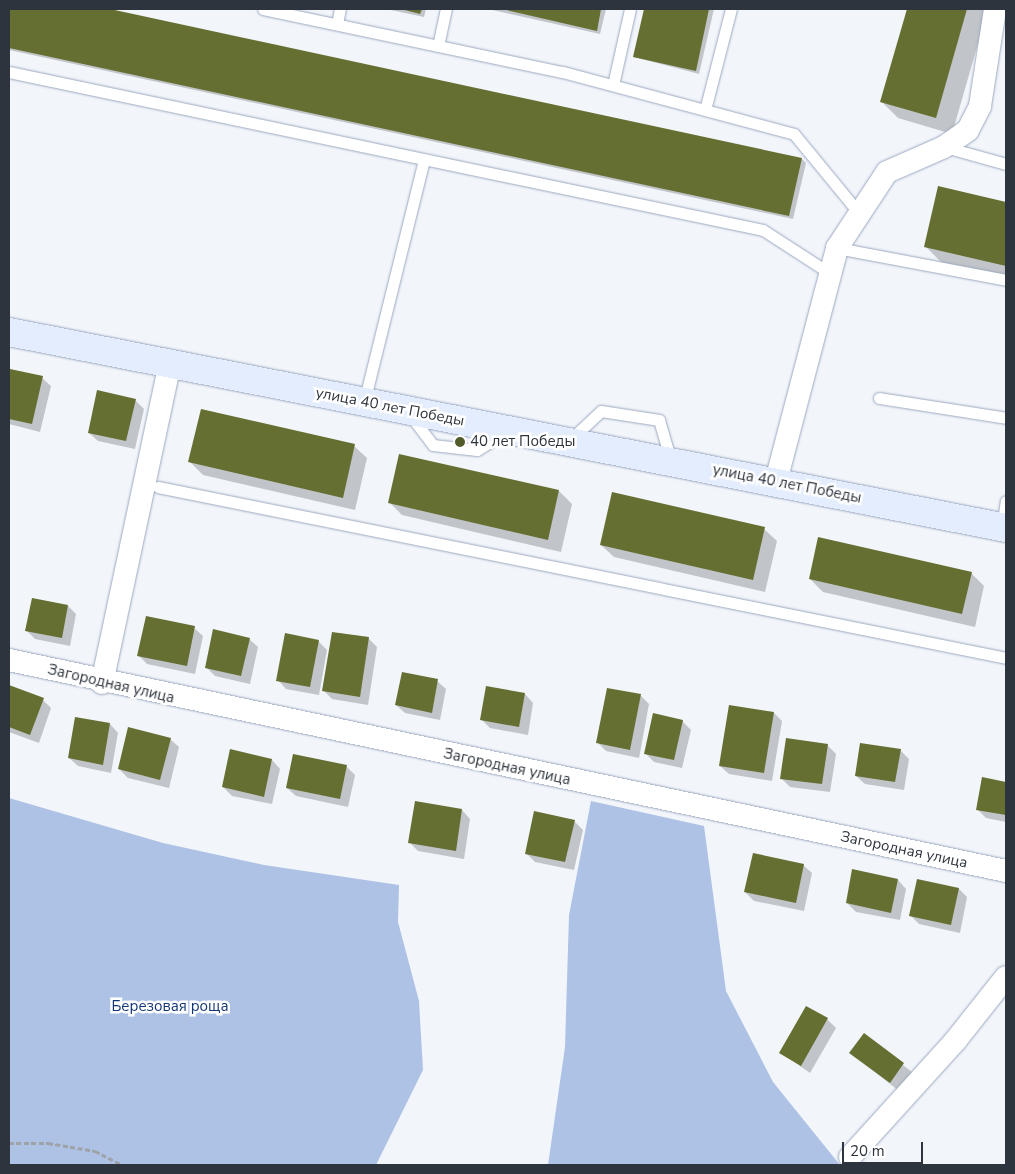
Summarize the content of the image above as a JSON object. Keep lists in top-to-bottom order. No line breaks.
{"streets":{"street":["улица 40 лет Победы","Загородная улица"]},"parks":["Березовая роща"],"places":["40 лет Победы"],"scale_bar":"20 m"}
